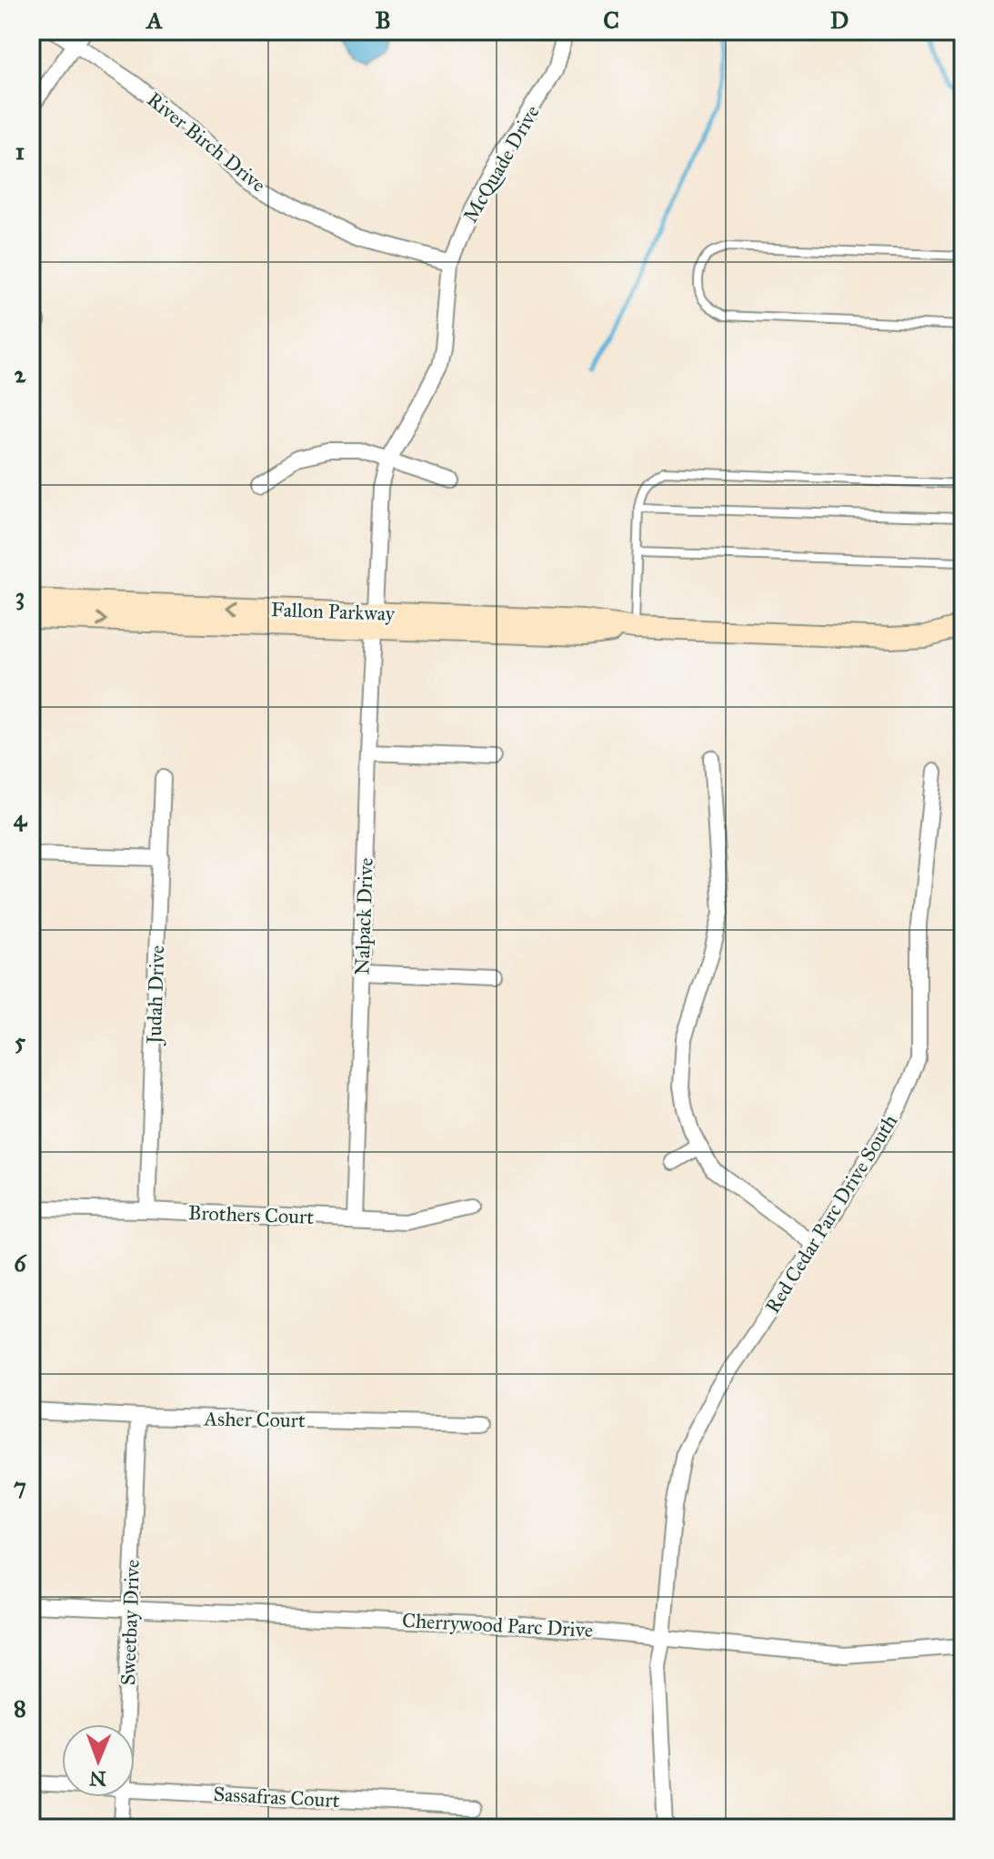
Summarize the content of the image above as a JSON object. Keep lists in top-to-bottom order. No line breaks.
{"streets":{"street":["River Birch Drive","McQuade Drive","Fallon Parkway","Nalpack Drive","Judah Drive","Red Cedar Parc Drive South","Brothers Court","Asher Court","Sweetbay Drive","Cherrywood Parc Drive","Sassafras Court"]},"crossings":[["River Birch Drive","McQuade Drive"],["McQuade Drive","Fallon Parkway"],["McQuade Drive","Nalpack Drive"],["Fallon Parkway","Nalpack Drive"],["Nalpack Drive","Brothers Court"],["Judah Drive","Brothers Court"],["Red Cedar Parc Drive South","Cherrywood Parc Drive"],["Asher Court","Sweetbay Drive"],["Sweetbay Drive","Cherrywood Parc Drive"]],"north":"bottom","grid":{"columns":["A","B","C","D"],"rows":["1","2","3","4","5","6","7","8"]}}
